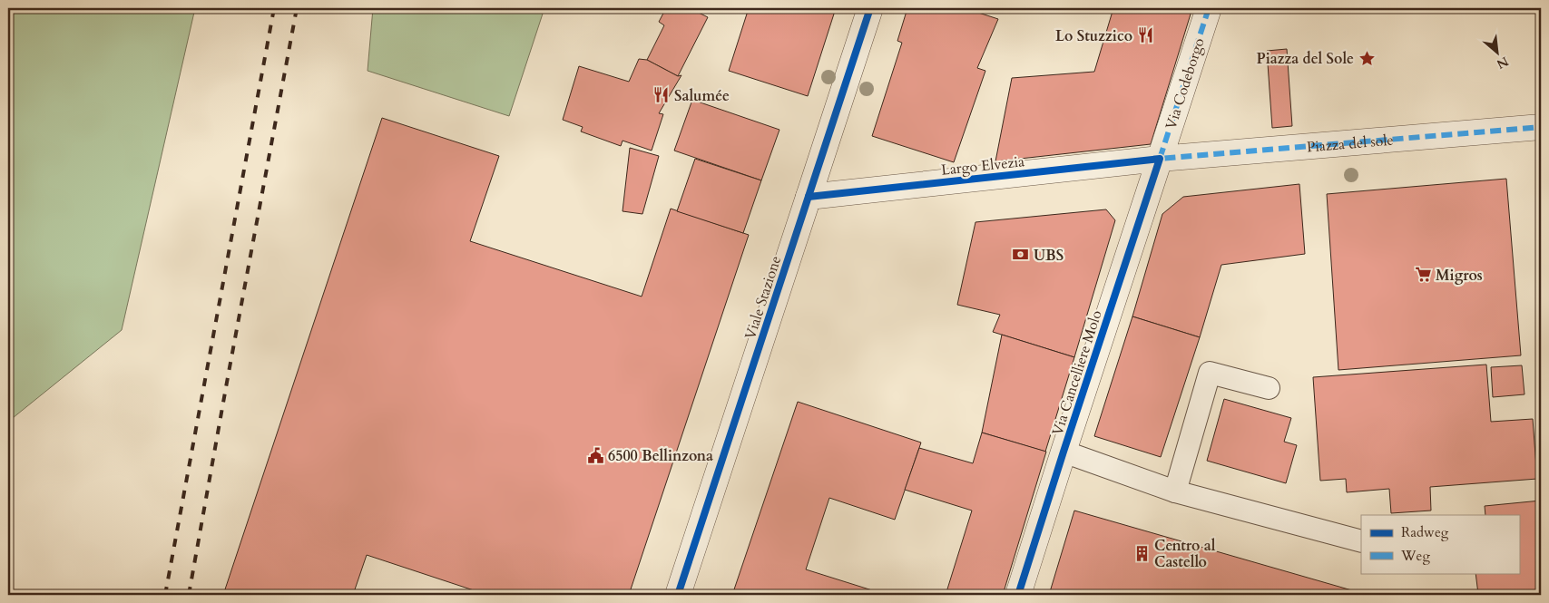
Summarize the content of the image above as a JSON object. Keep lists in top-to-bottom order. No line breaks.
{"streets":{"street":["Via Codeborgo","Piazza del sole","Largo Elvezia","Viale Stazione","Via Cancelliere Molo"]},"crossings":[["Via Codeborgo","Piazza del sole"],["Via Codeborgo","Largo Elvezia"],["Via Codeborgo","Via Cancelliere Molo"],["Piazza del sole","Largo Elvezia"],["Piazza del sole","Via Cancelliere Molo"],["Largo Elvezia","Viale Stazione"],["Largo Elvezia","Via Cancelliere Molo"]],"places":{"restaurant":["Lo Stuzzico","Salumée"],"place":["Piazza del Sole"],"bank":["UBS"],"supermarket":["Migros"],"public building":["6500 Bellinzona"],"building":["Centro al Castello"]},"legend":["Radweg","Weg"],"north":"bottom right"}
